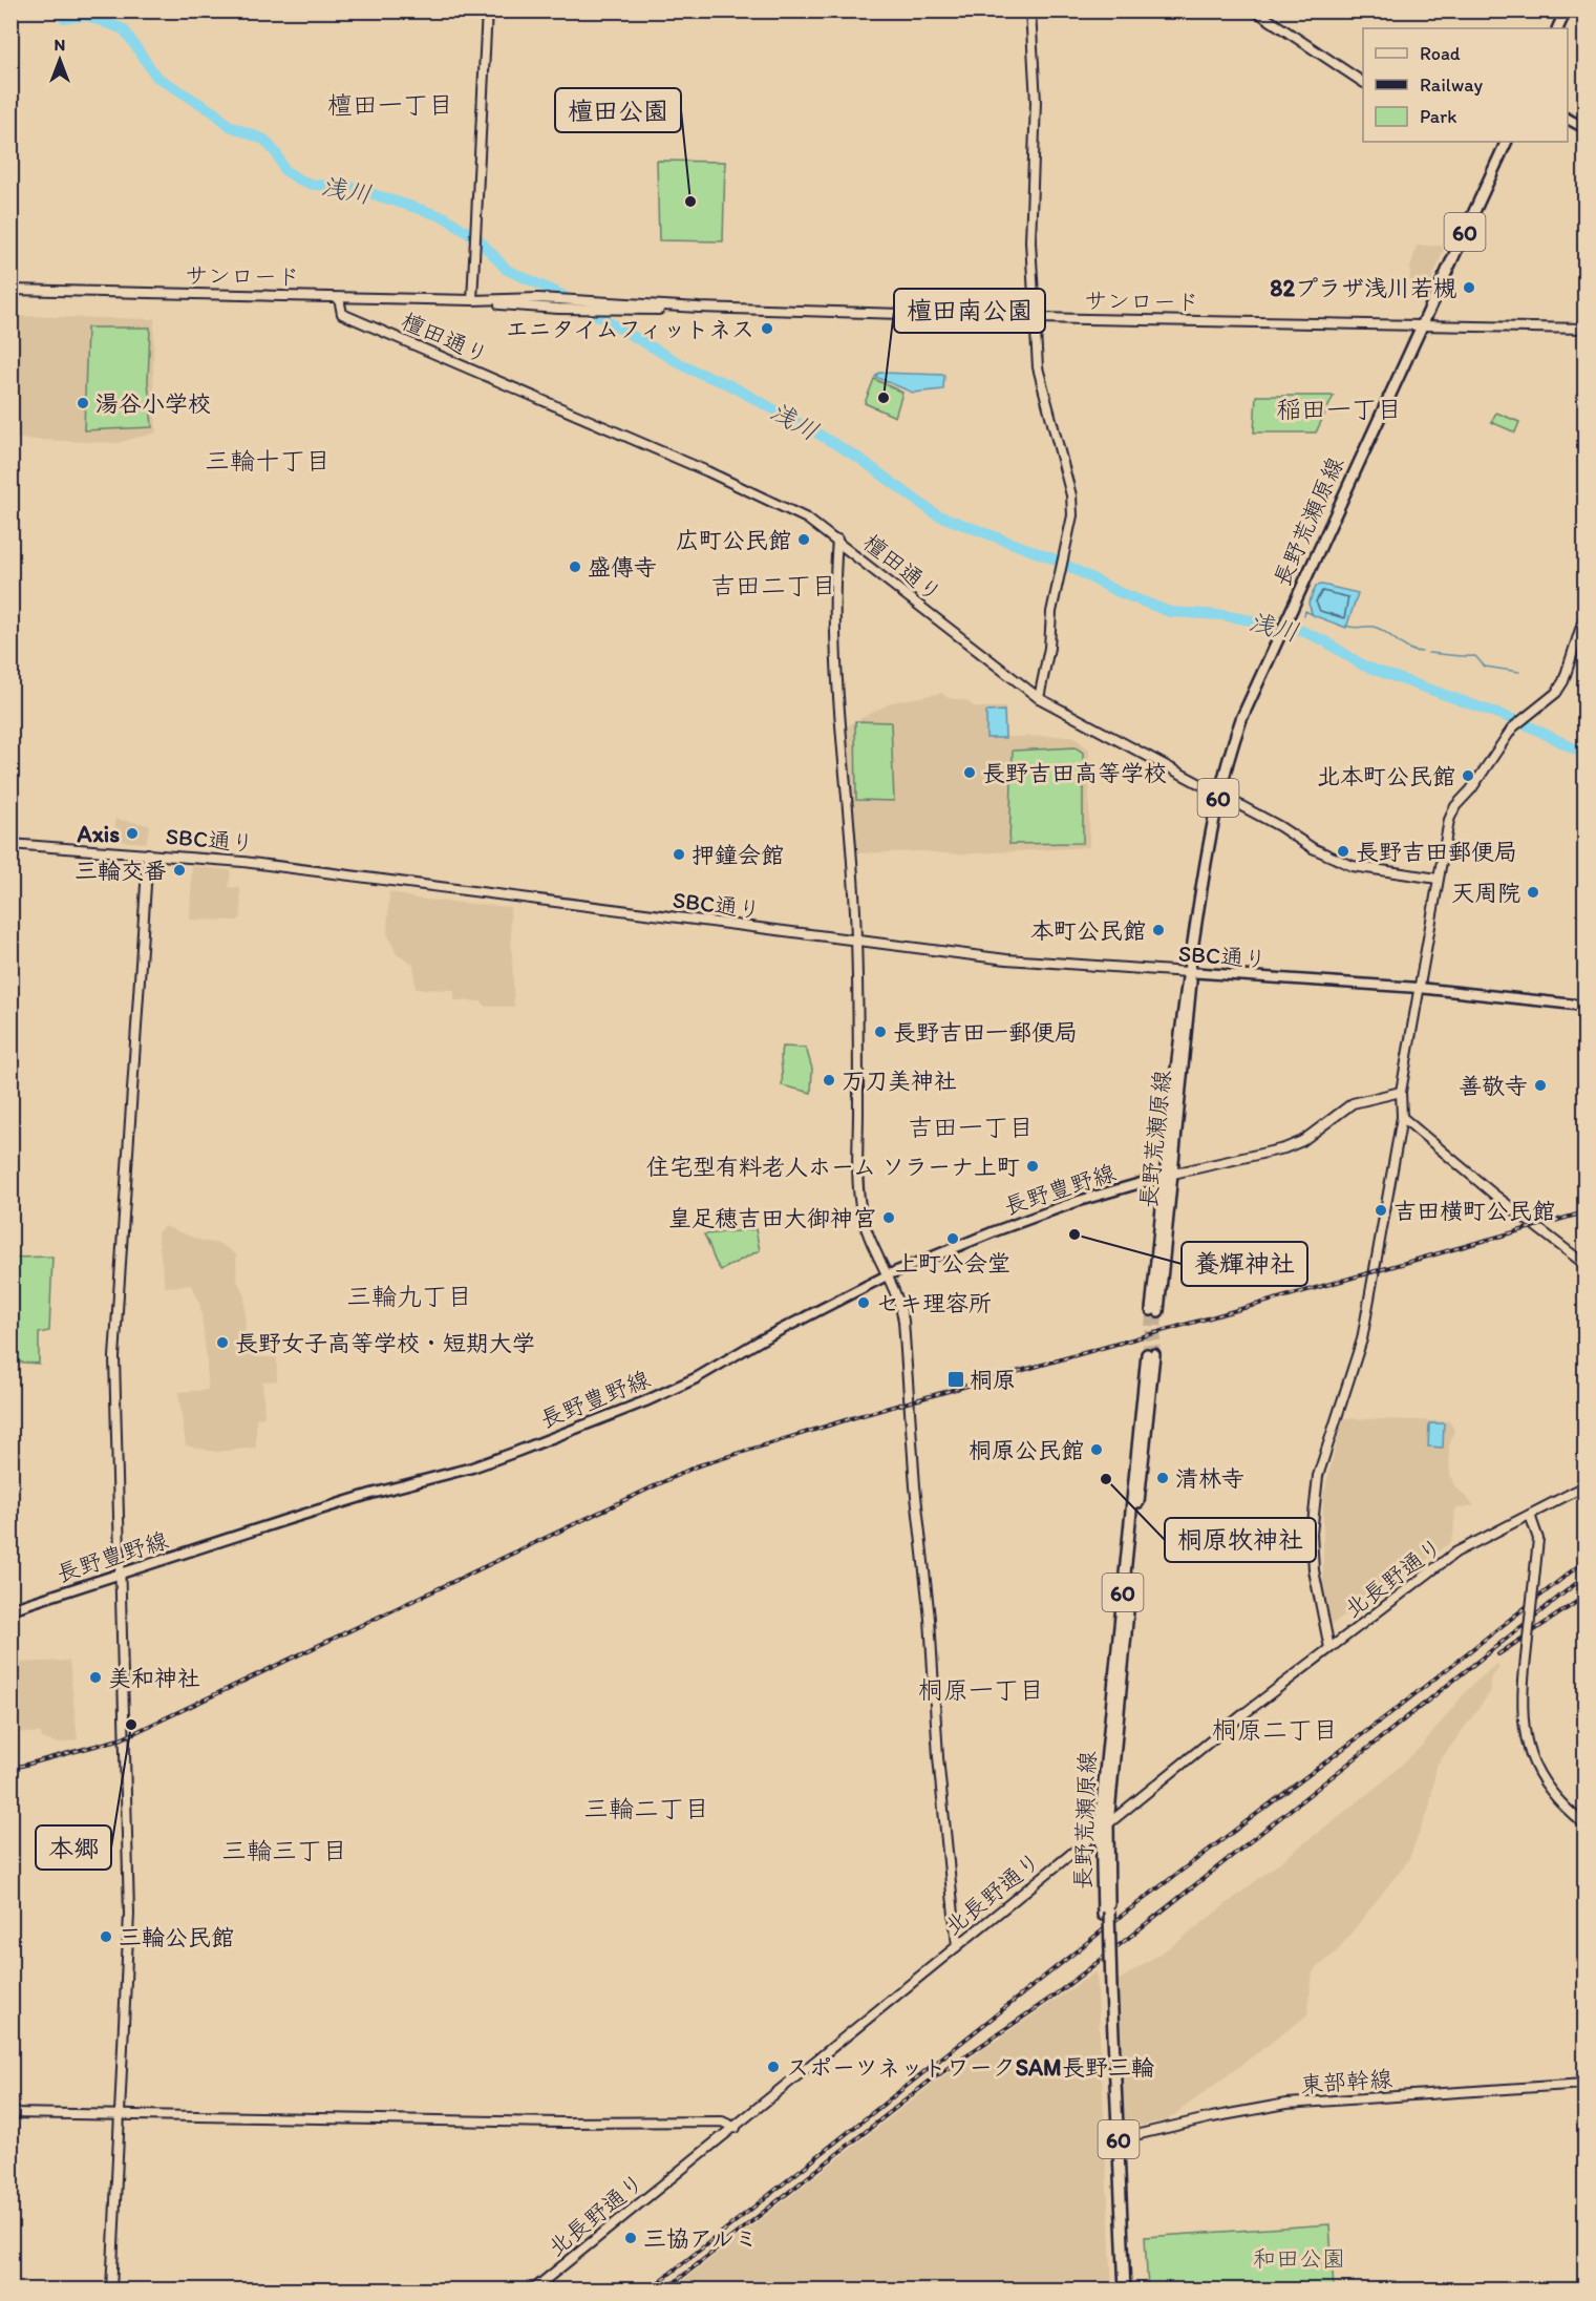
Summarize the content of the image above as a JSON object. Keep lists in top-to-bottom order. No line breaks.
{"streets":{"main road":["60","長野荒瀬原線","SBC通り","長野豊野線"],"street":["サンロード","檀田通り","北長野通り","東部幹線"]},"crossings":[["サンロード","檀田通り"],["サンロード","長野荒瀬原線"],["檀田通り","長野荒瀬原線"],["長野荒瀬原線","SBC通り"],["長野荒瀬原線","長野豊野線"],["長野荒瀬原線","北長野通り"],["長野荒瀬原線","東部幹線"]],"districts":["檀田一丁目","稲田一丁目","三輪十丁目","吉田二丁目","吉田一丁目","三輪九丁目","桐原一丁目","桐原二丁目","三輪二丁目","三輪三丁目"],"water":["浅川"],"parks":["和田公園"],"places":{"other":["檀田公園","82プラザ浅川若槻","エニタイムフィットネス","檀田南公園","湯谷小学校","広町公民館","盛傳寺","長野吉田高等学校","北本町公民館","Axis","長野吉田郵便局","押鐘会館","三輪交番","天周院","本町公民館","長野吉田一郵便局","万刀美神社","善敬寺","住宅型有料老人ホーム ソラーナ上町","吉田横町公民館","皇足穂吉田大御神宮","養輝神社","上町公会堂","セキ理容所","長野女子高等学校・短期大学","桐原公民館","清林寺","桐原牧神社","美和神社","本郷","三輪公民館","スポーツネットワークSAM長野三輪","三協アルミ"],"transit":["桐原"]},"legend":["Road","Railway","Park"],"north":"top"}
